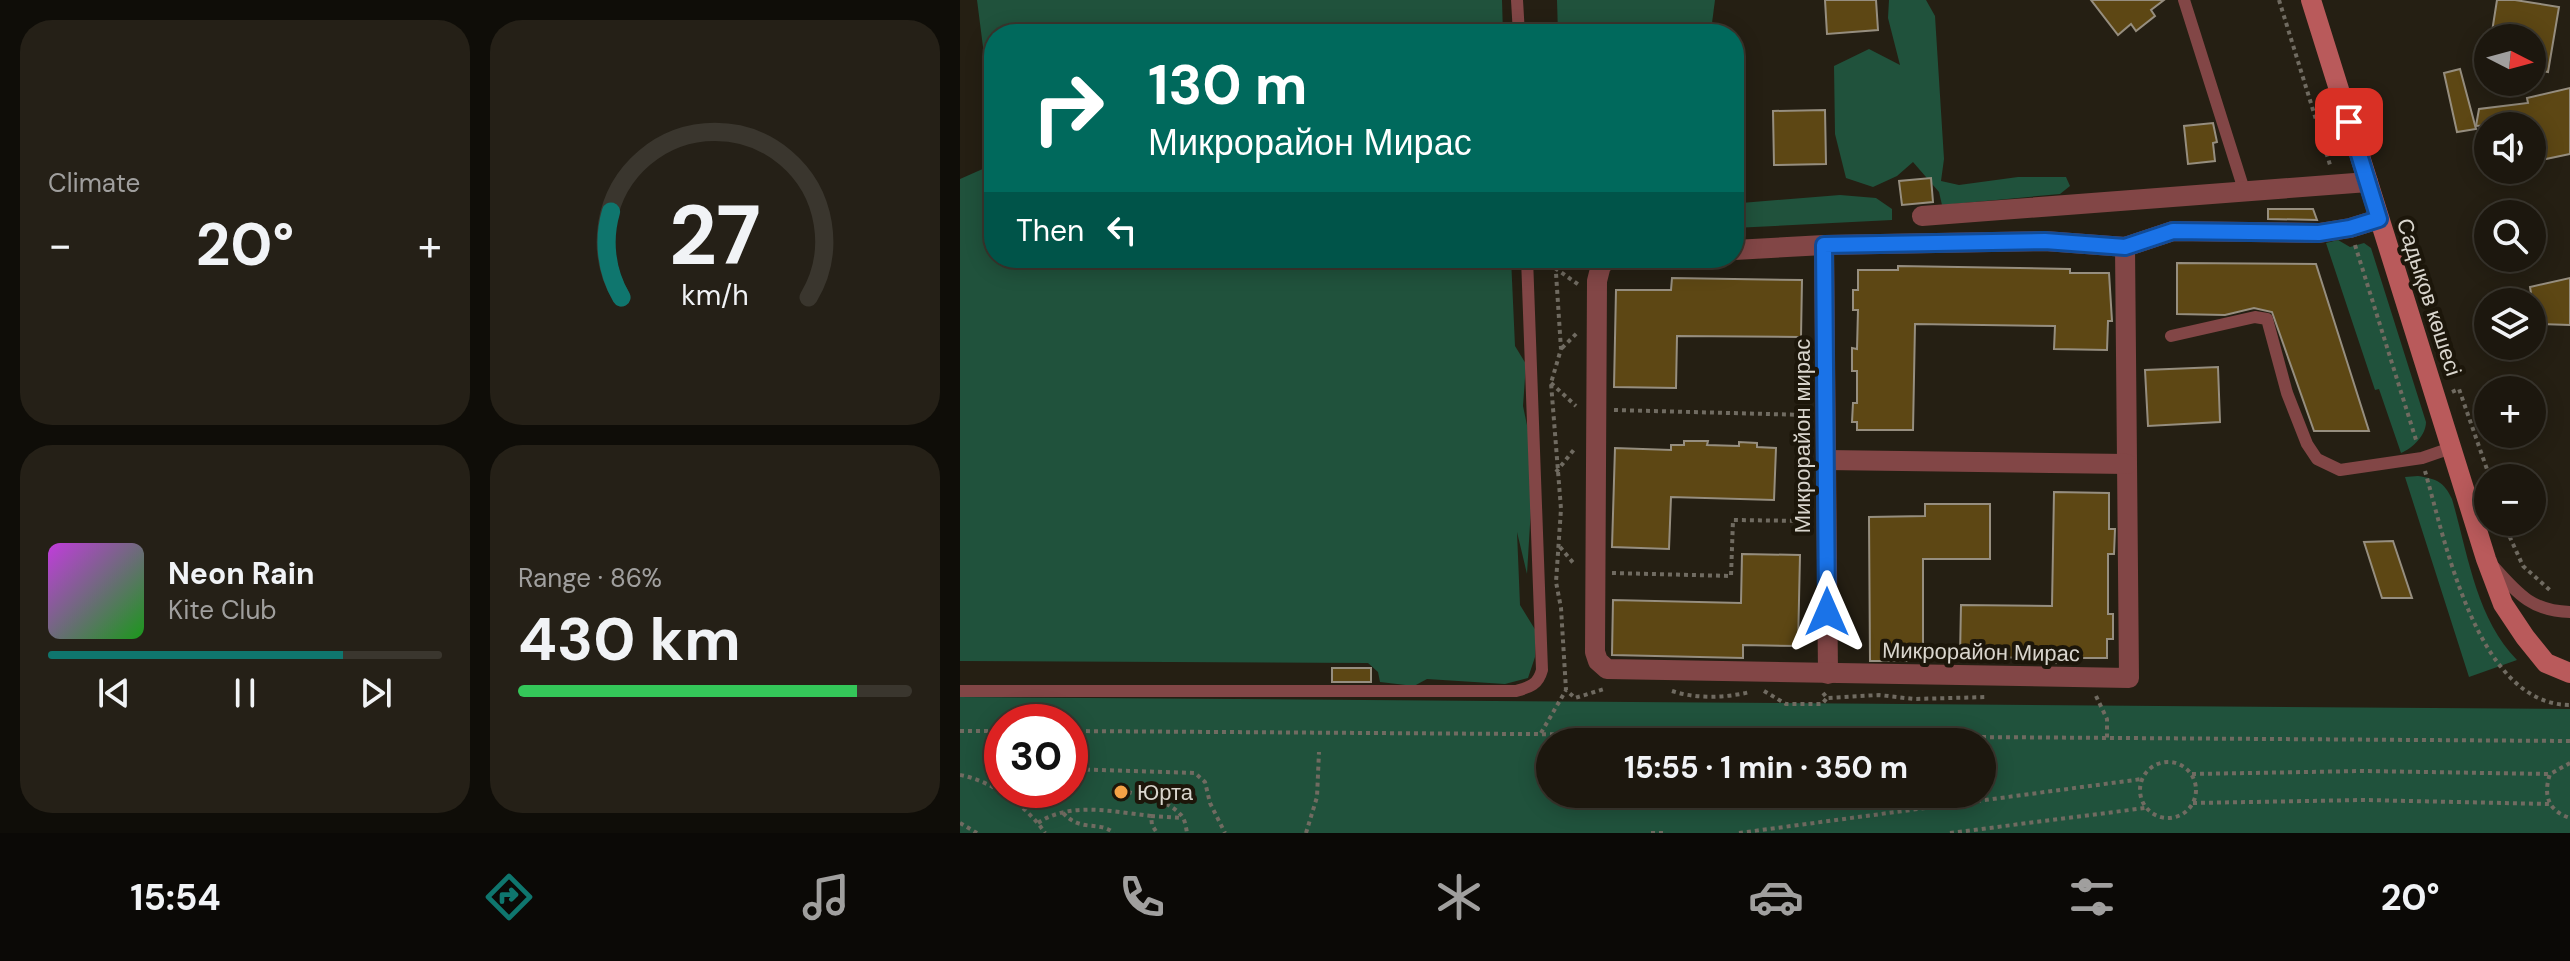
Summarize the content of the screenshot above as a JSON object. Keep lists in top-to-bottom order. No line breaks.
{"streets":{"street":["Садықов көшесі","Микрорайон мирас","Микрорайон Мирас"]},"crossings":[["Микрорайон мирас","Микрорайон Мирас"]],"places":["Юрта"],"north":"right","page":{"tile":["Climate",["Range · 86%","430 km"]],"map_buttons":["+","−"],"turn":["130 m","Микрорайон Мирас"],"then":"Then","heat":["−","20°","+"],"song":["Neon Rain","Kite Club"],"limit":"30","trip":"15:55 · 1 min · 350 m","tabs":["15:54","20°"],"gauge":["27","km/h"]}}
